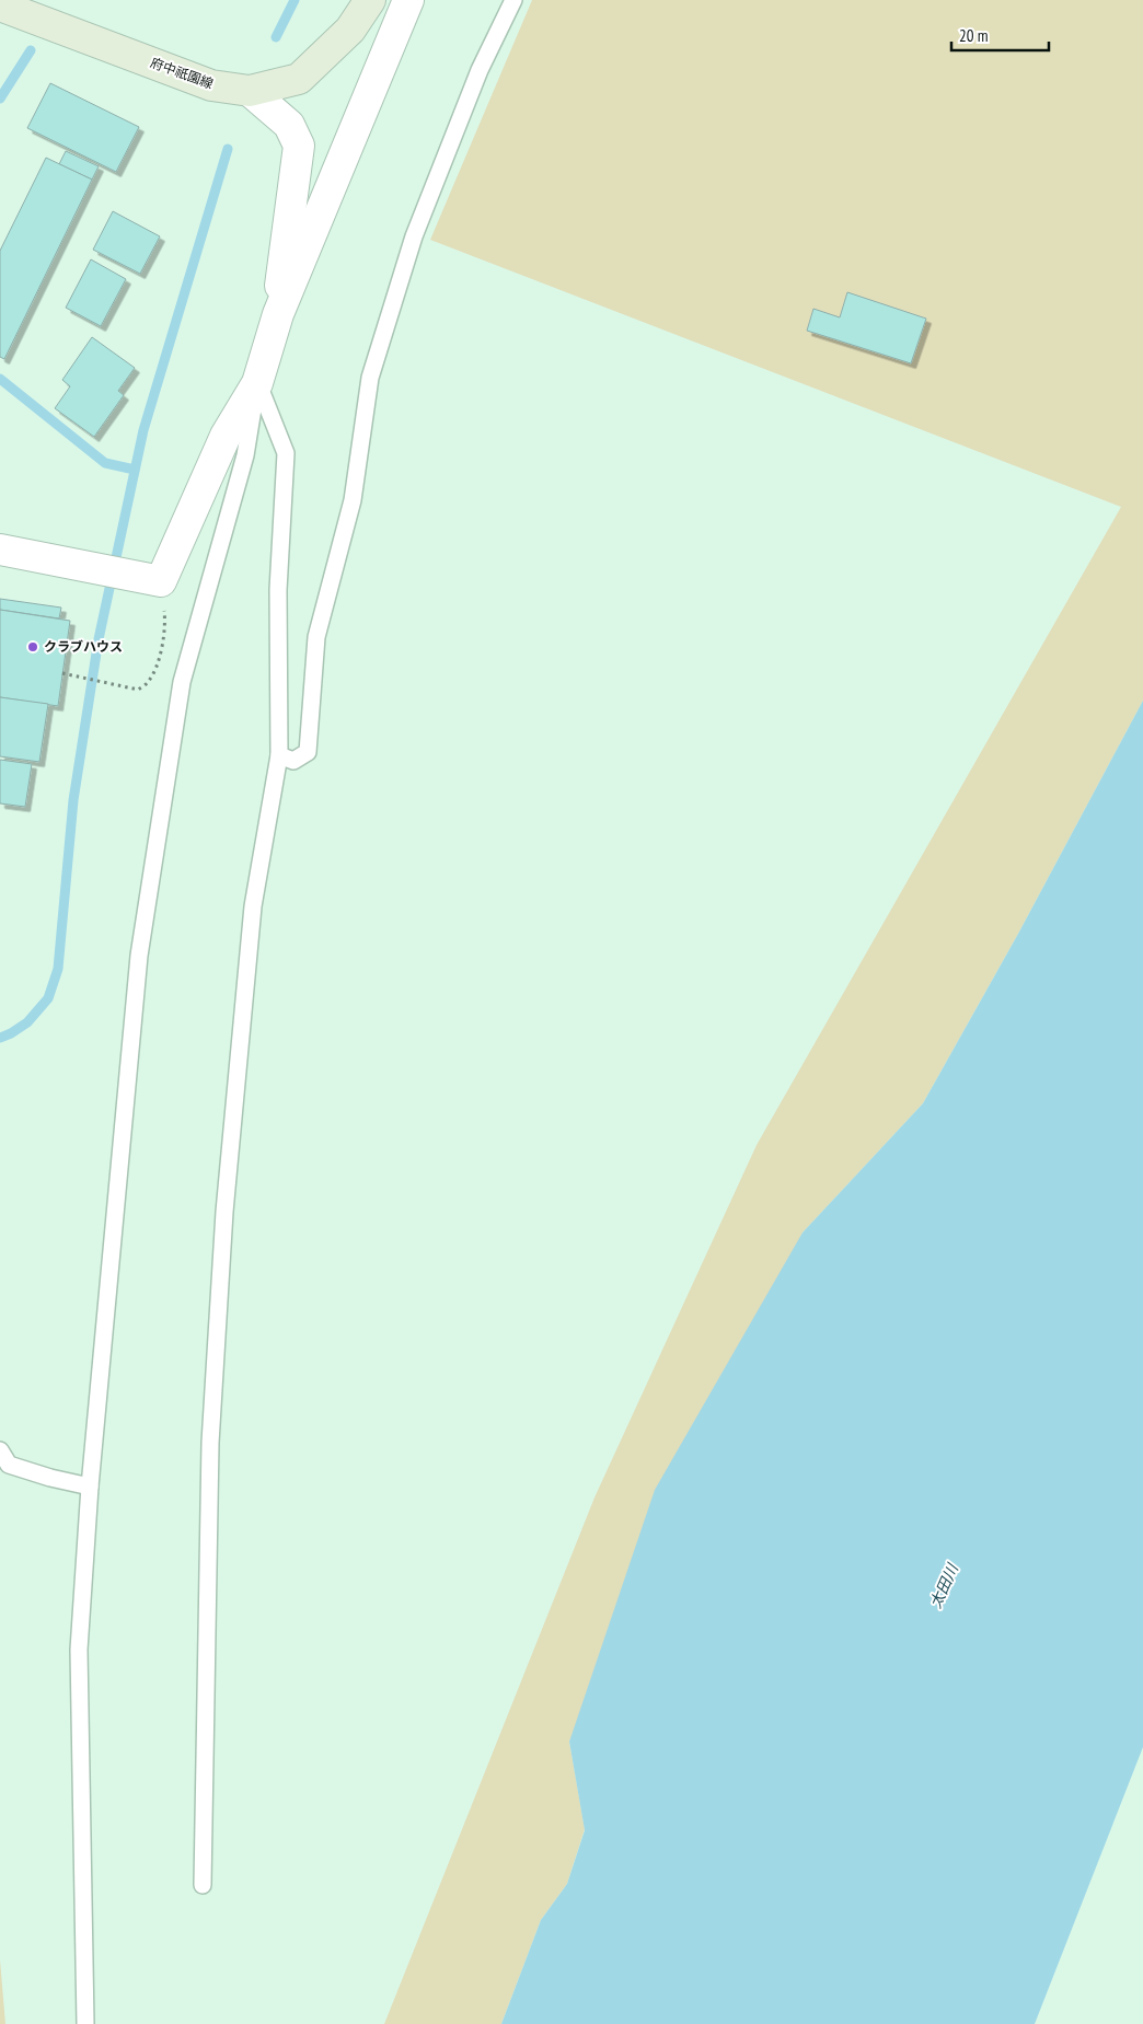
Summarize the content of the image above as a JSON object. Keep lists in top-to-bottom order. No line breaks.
{"streets":{"main road":["府中祇園線"]},"water":["太田川"],"places":["クラブハウス"],"scale_bar":"20 m"}
